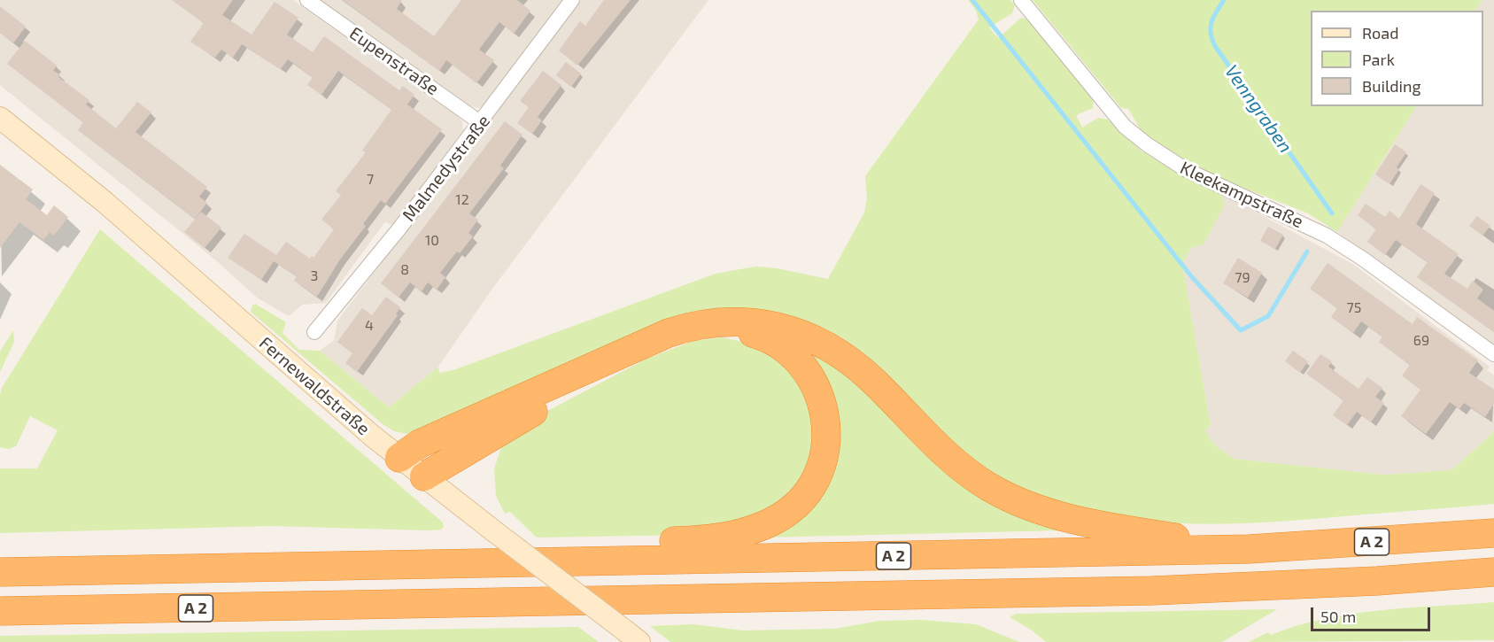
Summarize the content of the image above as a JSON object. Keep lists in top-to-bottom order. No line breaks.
{"streets":{"highway":["A 2"],"main road":["Fernewaldstraße"],"street":["Eupenstraße","Malmedystraße","Kleekampstraße"]},"crossings":[["Eupenstraße","Malmedystraße"]],"water":["Venngraben"],"house_numbers":["7","12","10","8","3","79","75","4","69"],"legend":["Road","Park","Building"],"scale_bar":"50 m"}
